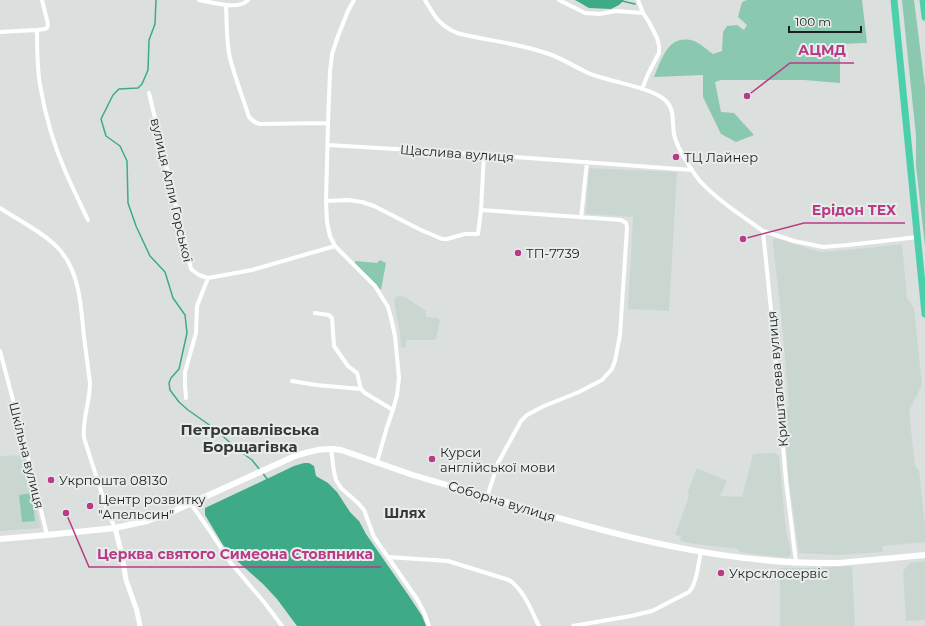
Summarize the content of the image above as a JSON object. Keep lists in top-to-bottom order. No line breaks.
{"streets":{"main road":["Соборна вулиця"],"street":["Щаслива вулиця","вулиця Алли Горської","Кришталева вулиця","Шкільна вулиця"]},"crossings":[["Кришталева вулиця","Соборна вулиця"],["Шкільна вулиця","Соборна вулиця"]],"districts":["Петропавлівська Борщагівка","Шлях"],"places":["АЦМД","ТЦ Лайнер","Ерідон ТЕХ","ТП-7739","Курси англійської мови","Укрпошта 08130","Центр розвитку \"Апельсин\"","Церква святого Симеона Стовпника","Укрсклосервіс"],"scale_bar":"100 m"}
